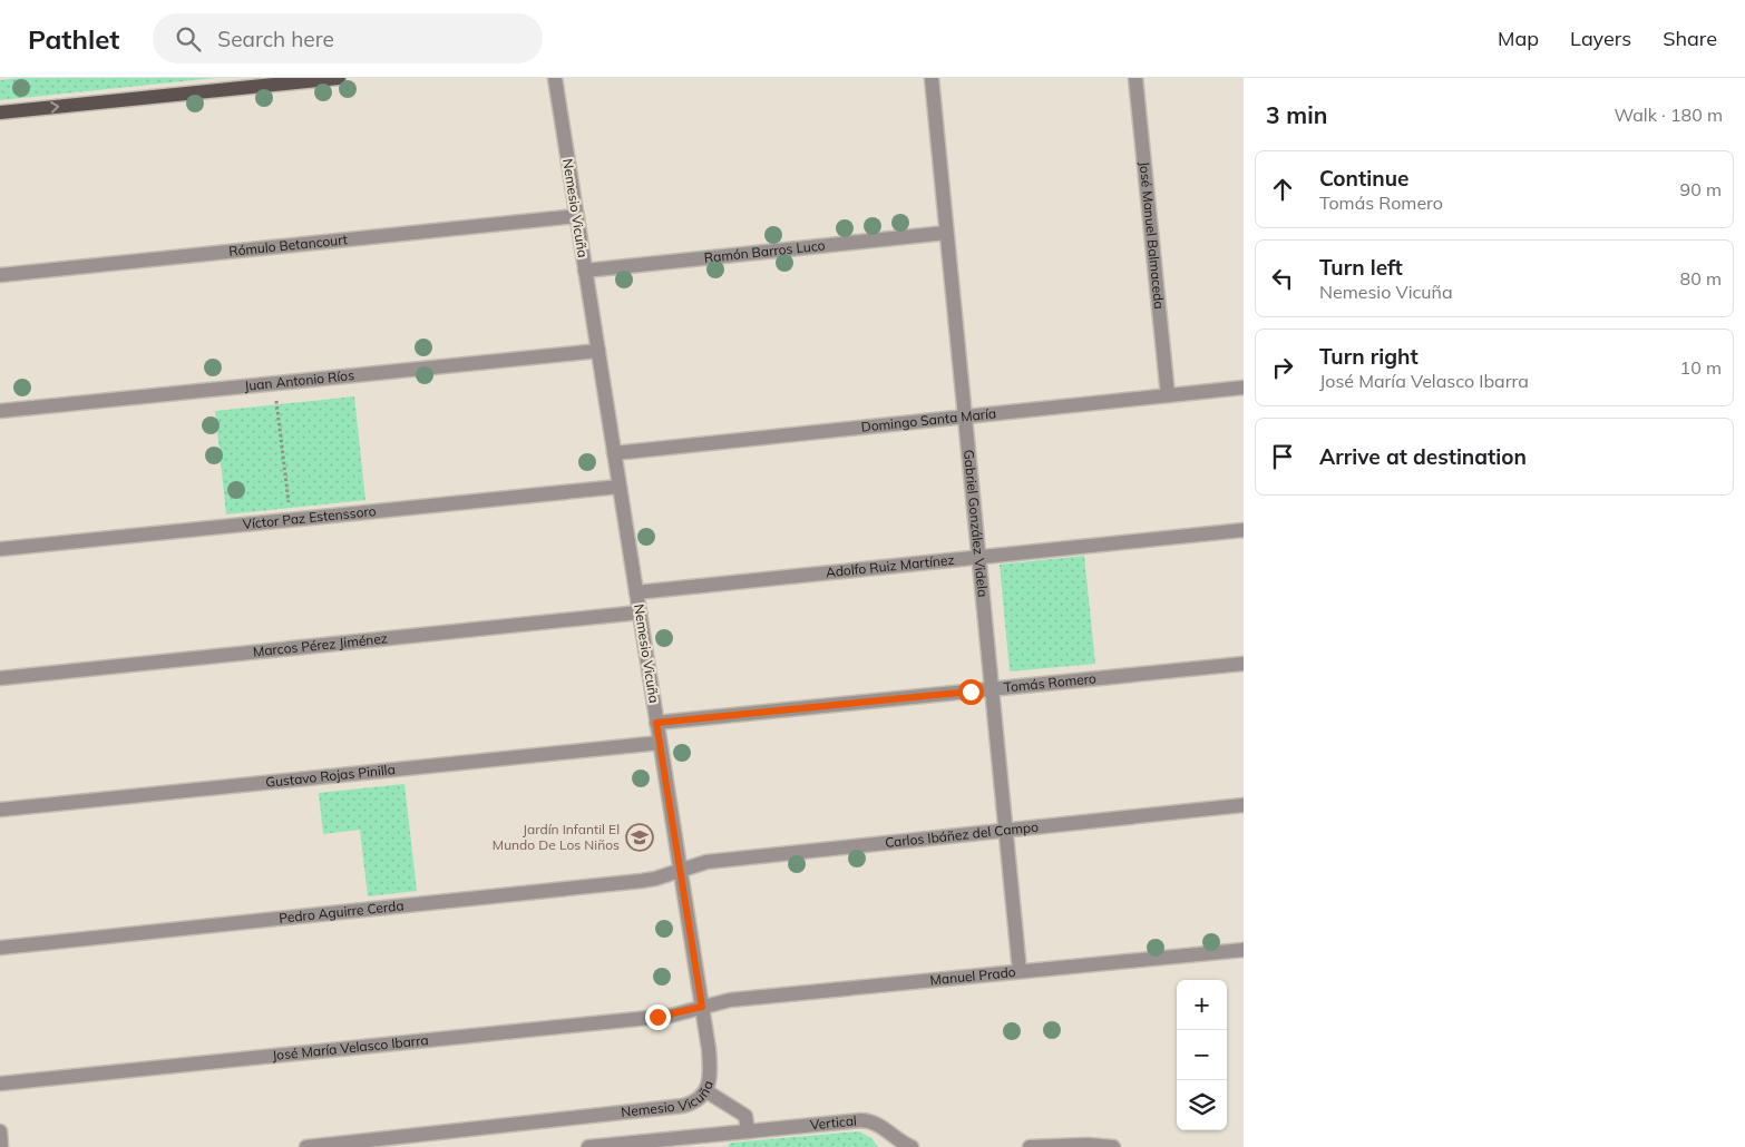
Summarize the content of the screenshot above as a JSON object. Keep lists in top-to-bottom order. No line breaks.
{"streets":{"street":["Nemesio Vicuña","José Manuel Balmaceda","Rómulo Betancourt","Ramón Barros Luco","Juan Antonio Ríos","Domingo Santa María","Víctor Paz Estenssoro","Gabriel González Videla","Adolfo Ruiz Martínez","Marcos Pérez Jiménez","Tomás Romero","Gustavo Rojas Pinilla","Carlos Ibáñez del Campo","Pedro Aguirre Cerda","Manuel Prado","José María Velasco Ibarra","Vertical"]},"crossings":[["Nemesio Vicuña","Rómulo Betancourt"],["Nemesio Vicuña","Ramón Barros Luco"],["Nemesio Vicuña","Juan Antonio Ríos"],["Nemesio Vicuña","Domingo Santa María"],["Nemesio Vicuña","Víctor Paz Estenssoro"],["Nemesio Vicuña","Adolfo Ruiz Martínez"],["Nemesio Vicuña","Marcos Pérez Jiménez"],["Nemesio Vicuña","Tomás Romero"],["Nemesio Vicuña","Gustavo Rojas Pinilla"],["Nemesio Vicuña","Carlos Ibáñez del Campo"],["Nemesio Vicuña","Pedro Aguirre Cerda"],["Nemesio Vicuña","Manuel Prado"],["Nemesio Vicuña","José María Velasco Ibarra"],["José Manuel Balmaceda","Domingo Santa María"],["Ramón Barros Luco","Gabriel González Videla"],["Domingo Santa María","Gabriel González Videla"],["Gabriel González Videla","Adolfo Ruiz Martínez"],["Gabriel González Videla","Tomás Romero"],["Gabriel González Videla","Carlos Ibáñez del Campo"],["Gabriel González Videla","Manuel Prado"],["Carlos Ibáñez del Campo","Pedro Aguirre Cerda"],["Manuel Prado","José María Velasco Ibarra"]],"places":{"school or university":["Jardín Infantil El Mundo De Los Niños"]},"page":{"header":"Pathlet","search":"Search here","nav":["Map","Layers","Share"],"heading":["3 min","Walk · 180 m"],"list":[["Continue","Tomás Romero","90 m"],["Turn left","Nemesio Vicuña","80 m"],["Turn right","José María Velasco Ibarra","10 m"],"Arrive at destination"],"map_buttons":["+","−"]}}
